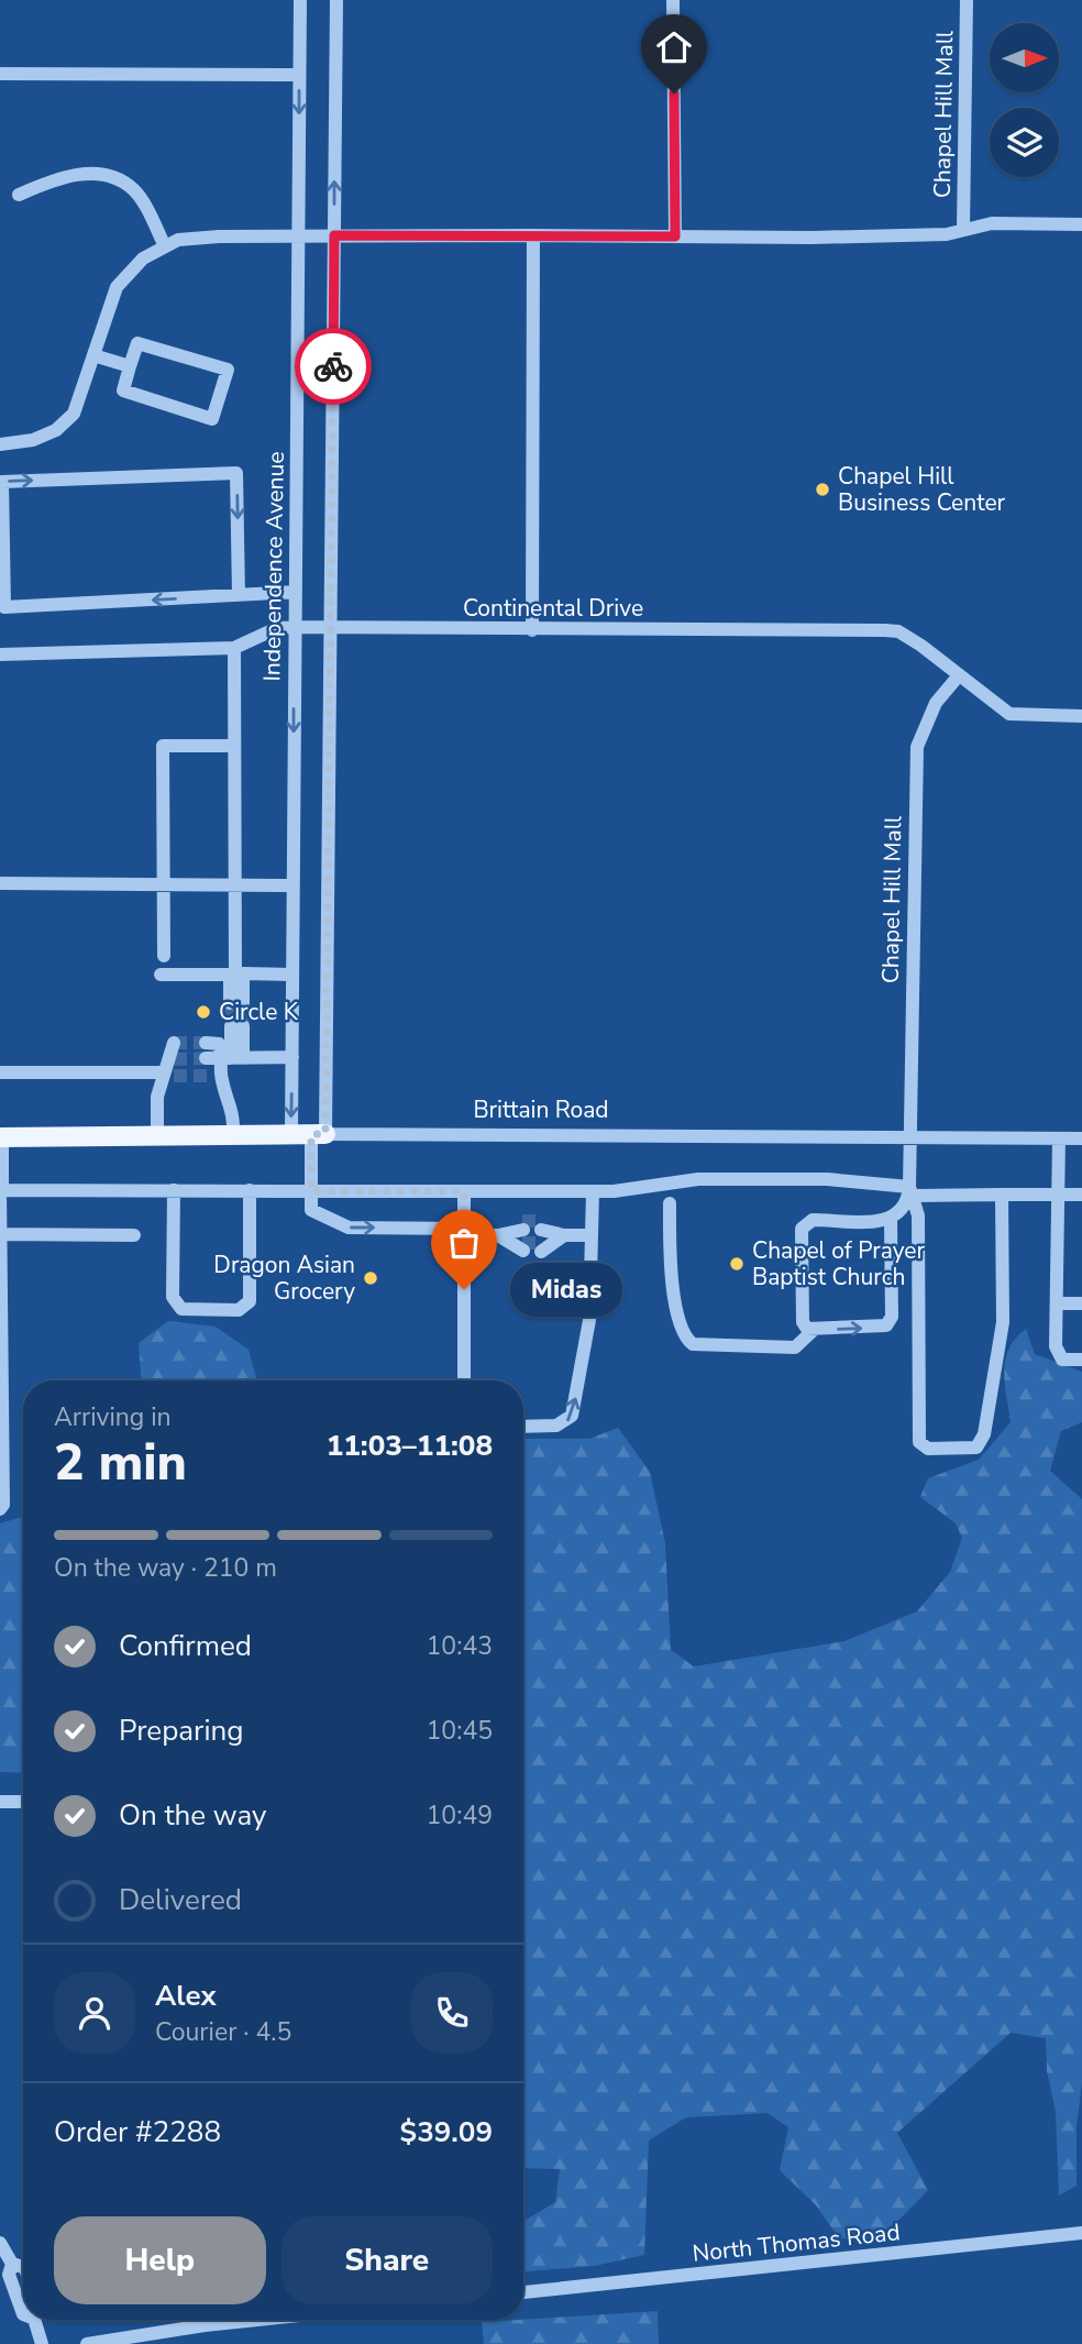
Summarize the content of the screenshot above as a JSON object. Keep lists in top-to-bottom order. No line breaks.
{"streets":{"main road":["Brittain Road"],"street":["Chapel Hill Mall","Independence Avenue","Continental Drive","North Thomas Road"]},"crossings":[["Chapel Hill Mall","Continental Drive"],["Chapel Hill Mall","Brittain Road"],["Independence Avenue","Continental Drive"],["Independence Avenue","Brittain Road"]],"places":["Chapel Hill Business Center","Circle K","Chapel of Prayer Baptist Church","Dragon Asian Grocery","Midas"],"north":"right","page":{"bubble":"Midas","heading":["2 min","Arriving in","11:03–11:08"],"panel":["Alex","Courier · 4.5","Order #2288","$39.09"],"bar":"On the way · 210 m","list":[["Confirmed","10:43"],["Preparing","10:45"],["On the way","10:49"],"Delivered"],"buttons":["Help","Share"]}}
